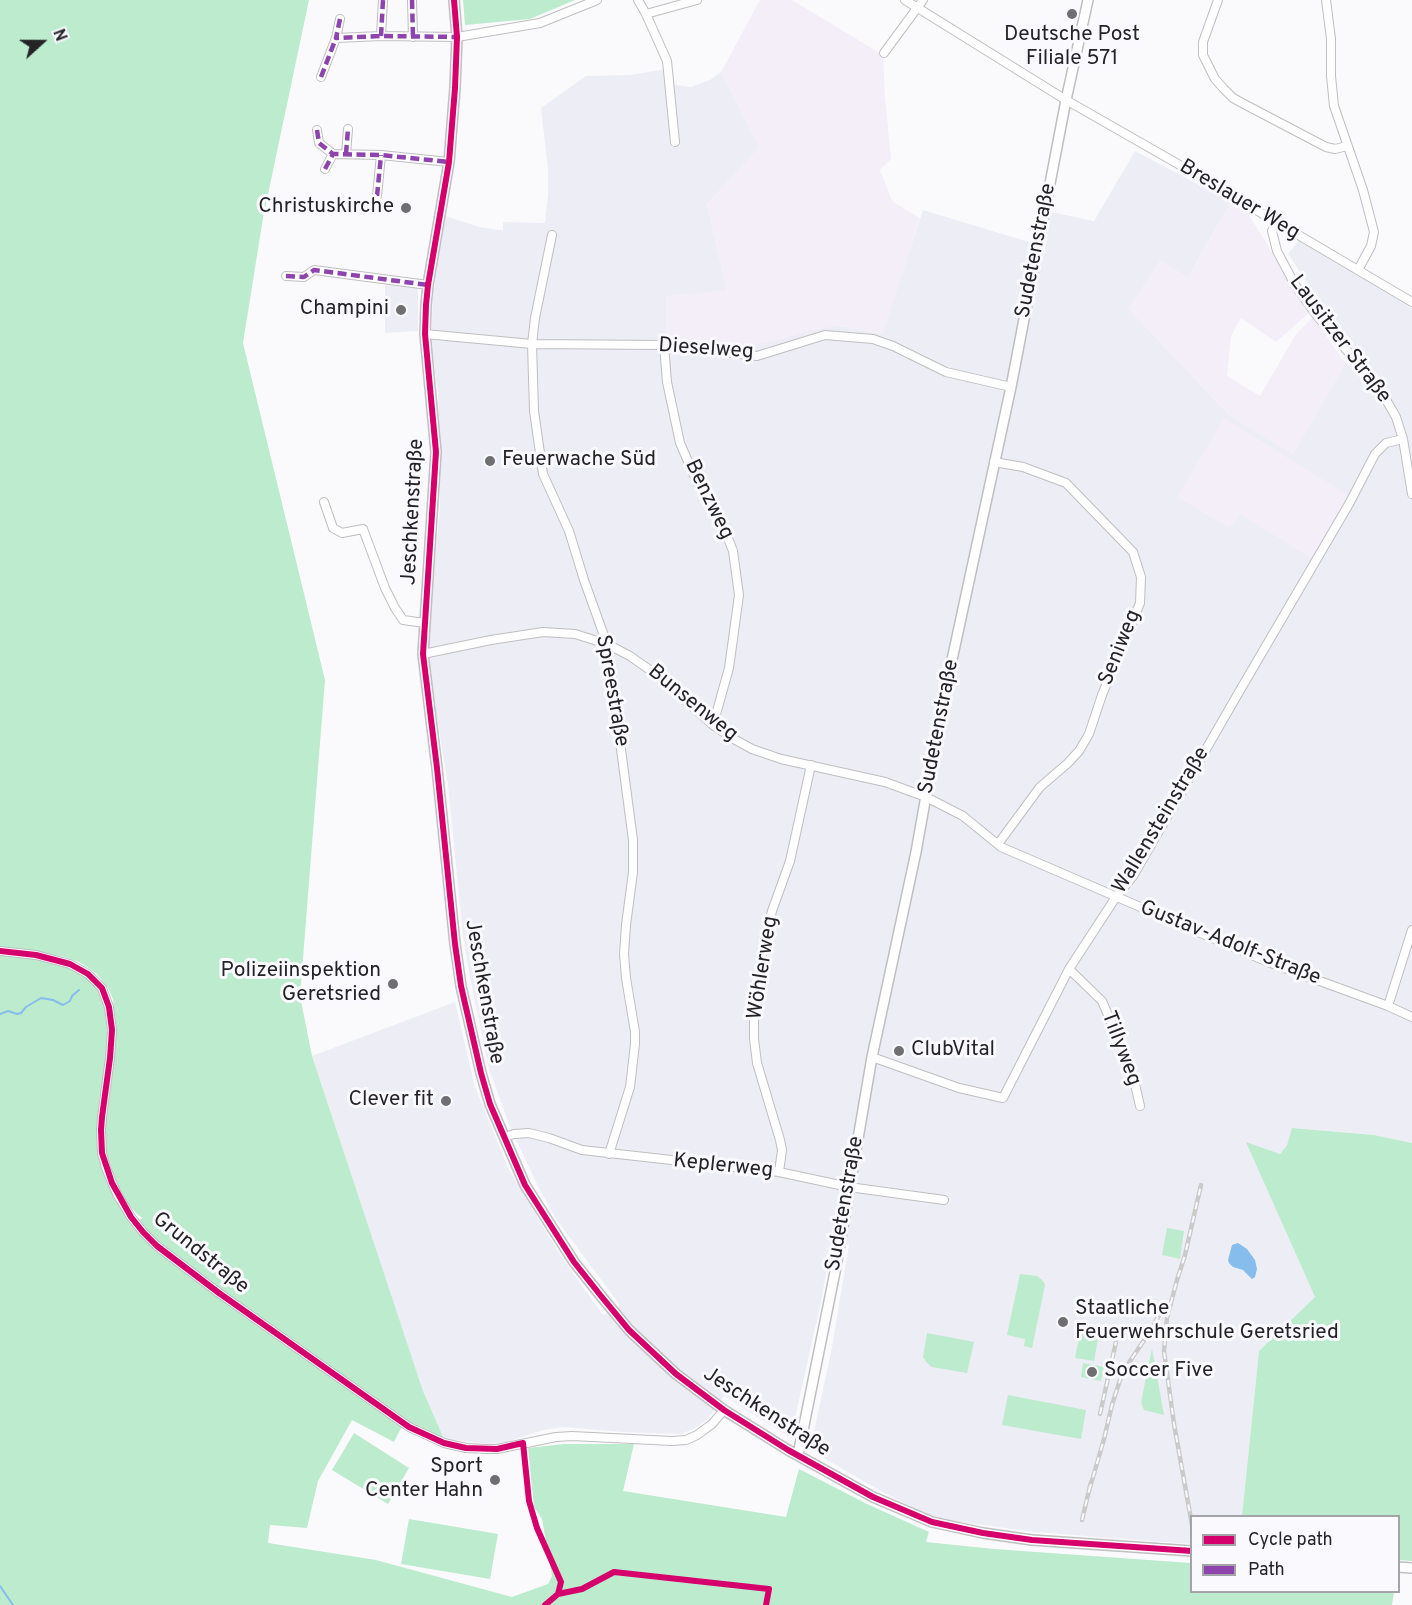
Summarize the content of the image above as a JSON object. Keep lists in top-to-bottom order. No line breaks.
{"streets":{"street":["Breslauer Weg","Sudetenstraße","Lausitzer Straße","Dieselweg","Benzweg","Jeschkenstraße","Seniweg","Spreestraße","Bunsenweg","Wallensteinstraße","Gustav-Adolf-Straße","Wöhlerweg","Tillyweg","Keplerweg","Grundstraße"]},"crossings":[["Breslauer Weg","Sudetenstraße"],["Breslauer Weg","Lausitzer Straße"],["Sudetenstraße","Dieselweg"],["Sudetenstraße","Jeschkenstraße"],["Sudetenstraße","Seniweg"],["Sudetenstraße","Bunsenweg"],["Sudetenstraße","Wallensteinstraße"],["Sudetenstraße","Gustav-Adolf-Straße"],["Sudetenstraße","Keplerweg"],["Lausitzer Straße","Wallensteinstraße"],["Dieselweg","Benzweg"],["Dieselweg","Jeschkenstraße"],["Dieselweg","Spreestraße"],["Benzweg","Bunsenweg"],["Jeschkenstraße","Bunsenweg"],["Jeschkenstraße","Keplerweg"],["Jeschkenstraße","Grundstraße"],["Seniweg","Gustav-Adolf-Straße"],["Spreestraße","Bunsenweg"],["Spreestraße","Keplerweg"],["Bunsenweg","Gustav-Adolf-Straße"],["Bunsenweg","Wöhlerweg"],["Wallensteinstraße","Gustav-Adolf-Straße"],["Wallensteinstraße","Tillyweg"],["Wöhlerweg","Keplerweg"]],"places":["Deutsche Post Filiale 571","Christuskirche","Champini","Feuerwache Süd","Polizeiinspektion Geretsried","ClubVital","Clever fit","Staatliche Feuerwehrschule Geretsried","Soccer Five","Sport Center Hahn"],"legend":["Cycle path","Path"],"north":"right"}
